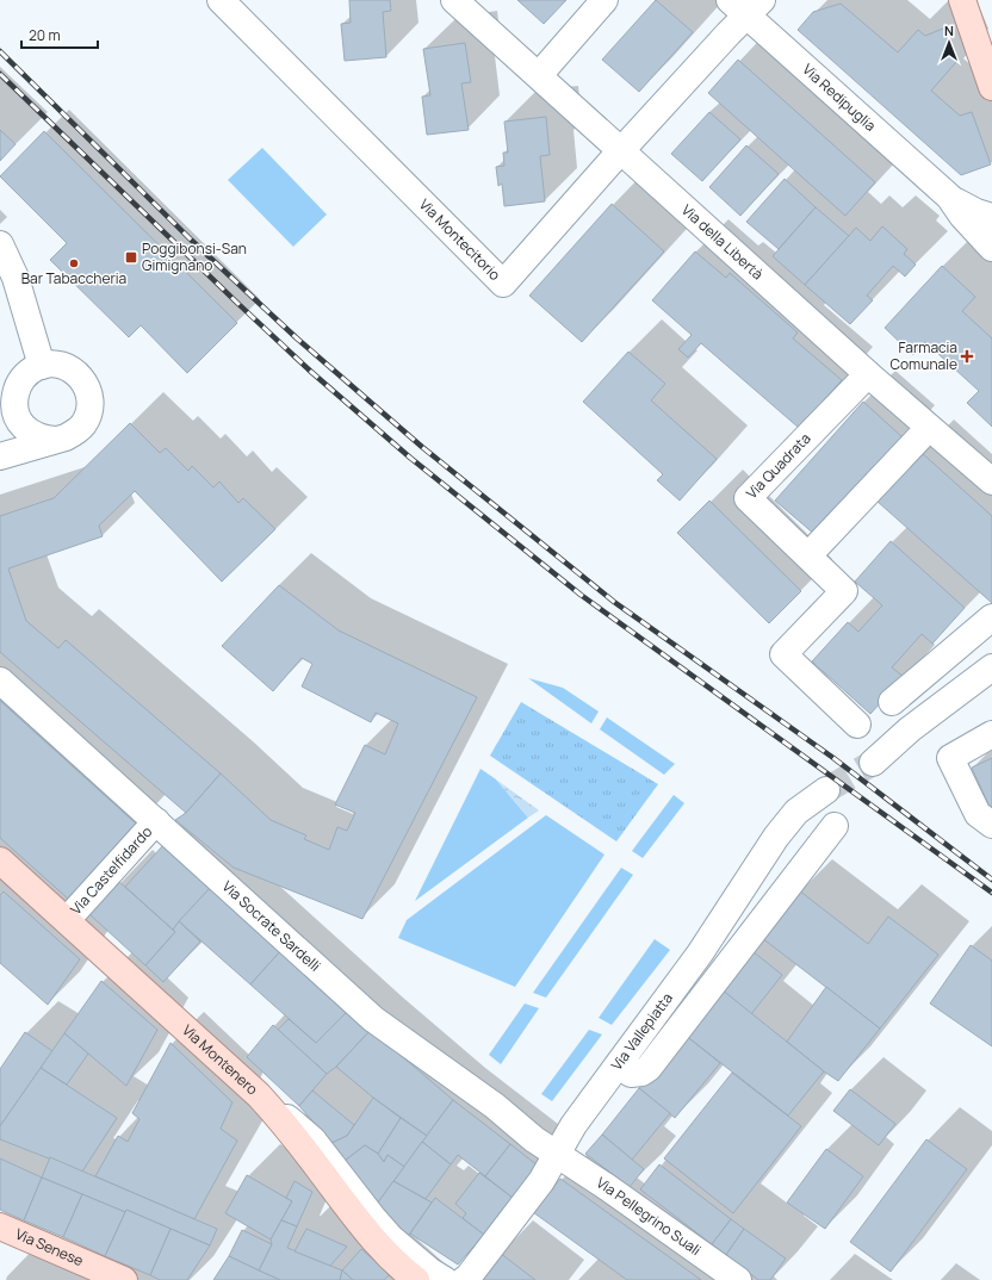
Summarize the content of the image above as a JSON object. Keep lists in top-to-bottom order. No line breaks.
{"streets":{"main road":["Via Montenero","Via Senese"],"street":["Via Redipuglia","Via Montecitorio","Via della Libertà","Via Quadrata","Via Castelfidardo","Via Socrate Sardelli","Via Vallepiatta","Via Pellegrino Suali"]},"crossings":[["Via Redipuglia","Via Montecitorio"],["Via Montecitorio","Via della Libertà"],["Via della Libertà","Via Quadrata"],["Via Castelfidardo","Via Socrate Sardelli"],["Via Castelfidardo","Via Montenero"],["Via Socrate Sardelli","Via Vallepiatta"],["Via Socrate Sardelli","Via Pellegrino Suali"],["Via Vallepiatta","Via Pellegrino Suali"]],"places":{"transit":["Poggibonsi-San Gimignano"],"other":["Bar Tabaccheria"],"health":["Farmacia Comunale"]},"scale_bar":"20 m","north":"top"}
